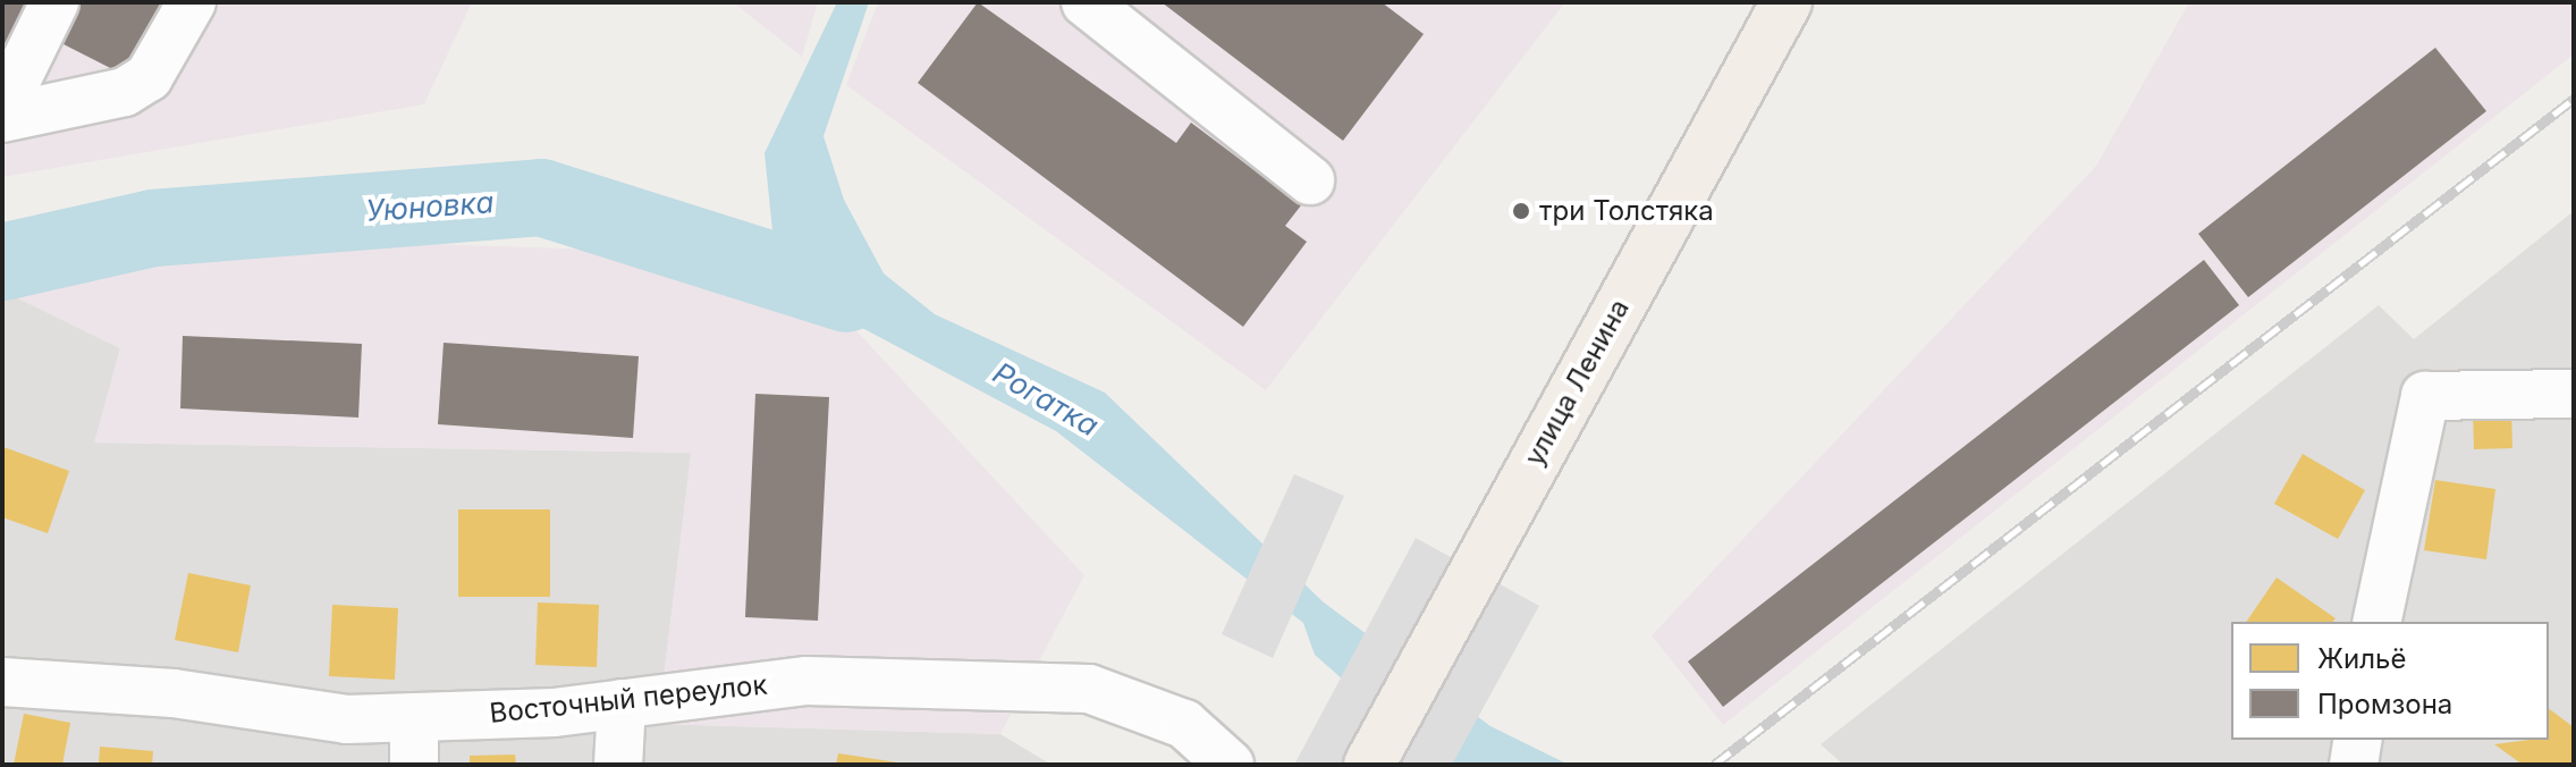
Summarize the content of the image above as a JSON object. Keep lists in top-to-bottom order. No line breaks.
{"streets":{"main road":["улица Ленина"],"street":["Восточный переулок"]},"water":["Уюновка","Рогатка"],"places":["три Толстяка"],"legend":["Жильё","Промзона"]}
